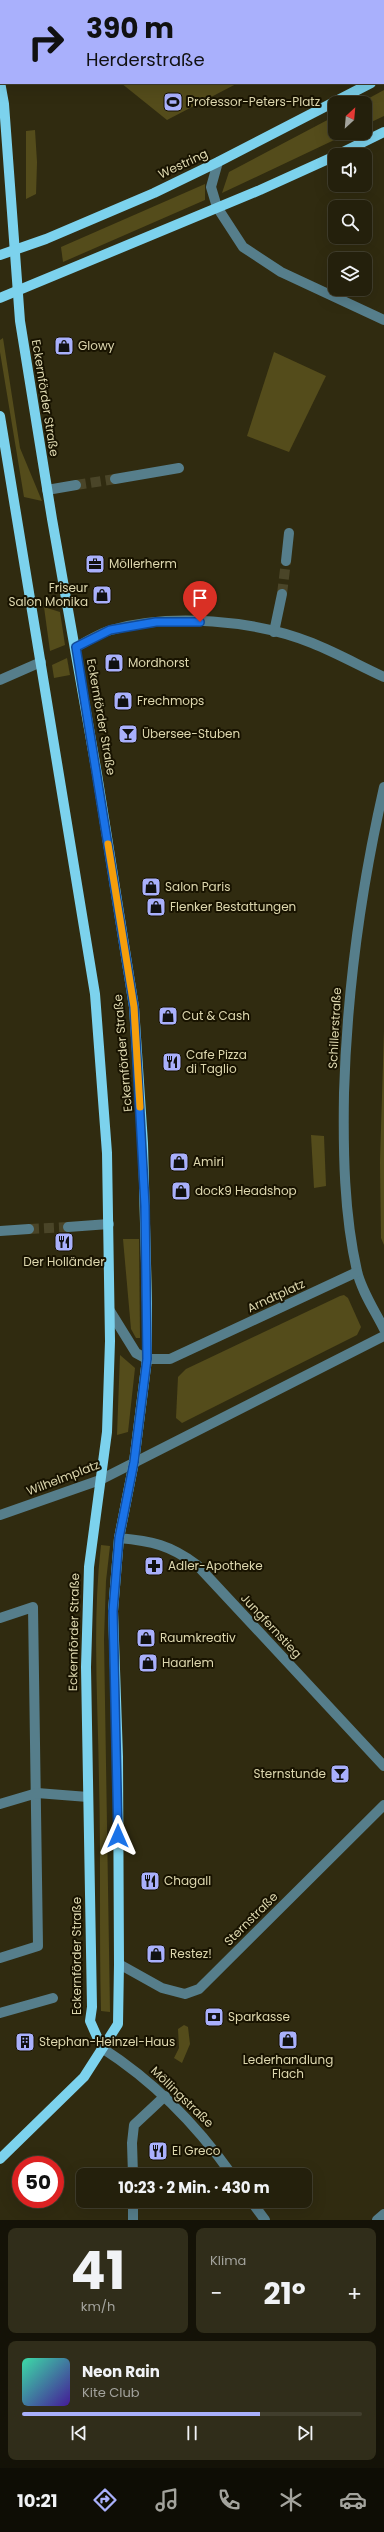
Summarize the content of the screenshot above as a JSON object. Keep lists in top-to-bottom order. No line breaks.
{"streets":{"main road":["Westring","Eckernförder Straße"],"street":["Schillerstraße","Arndtplatz","Wilhelmplatz","Jungfernstieg","Sternstraße","Möllingstraße"]},"crossings":[["Westring","Eckernförder Straße"],["Eckernförder Straße","Arndtplatz"],["Eckernförder Straße","Wilhelmplatz"],["Eckernförder Straße","Jungfernstieg"],["Eckernförder Straße","Sternstraße"],["Eckernförder Straße","Möllingstraße"],["Schillerstraße","Arndtplatz"]],"places":{"sports":["Professor-Peters-Platz"],"shop":["Glowy","Friseur Salon Monika","Mordhorst","Frechmops","Salon Paris","Flenker Bestattungen","Cut & Cash","Amiri","dock9 Headshop","Raumkreativ","Haarlem","Restez!","Lederhandlung Flach"],"office":["Möllerherm"],"bar":["Übersee-Stuben","Sternstunde"],"restaurant":["Cafe Pizza di Taglio","Der Holländer","Chagall","El Greco"],"pharmacy":["Adler-Apotheke"],"bank":["Sparkasse"],"building":["Stephan-Heinzel-Haus"]},"north":"top right","page":{"turn":["390 m","Herderstraße"],"limit":"50","trip":"10:23 · 2 Min. · 430 m","tile":[["41","km/h"],"Klima"],"heat":["−","21°","+"],"song":["Neon Rain","Kite Club"],"tabs":"10:21"}}
